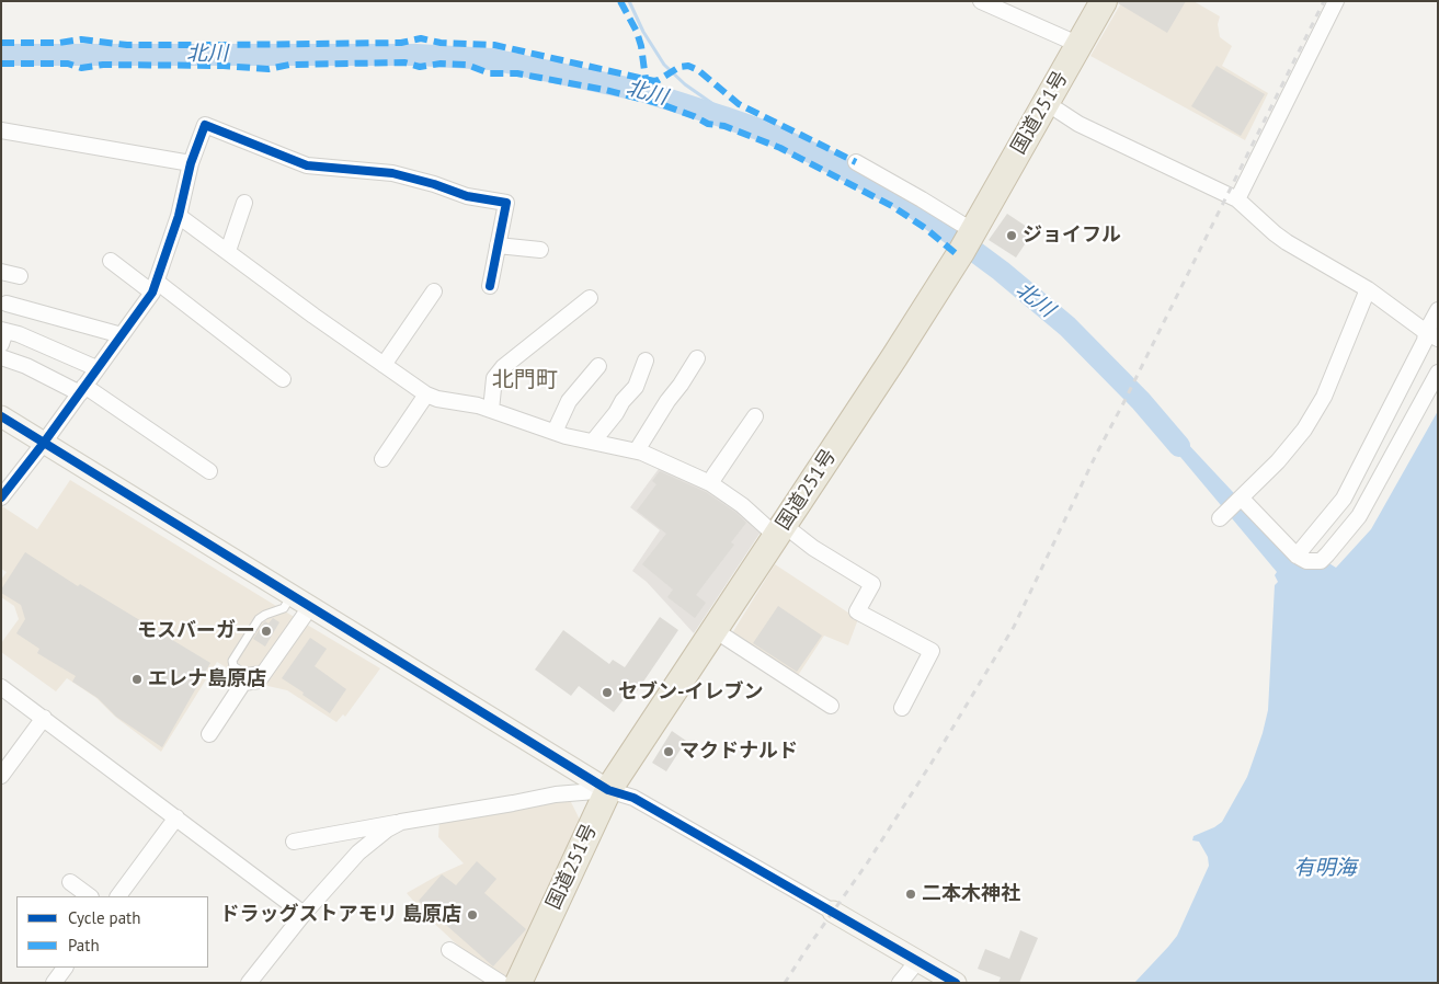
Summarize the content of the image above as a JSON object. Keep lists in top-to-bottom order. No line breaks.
{"streets":{"highway":["国道251号"]},"districts":["北門町"],"water":["北川","有明海"],"places":["ジョイフル","モスバーガー","エレナ島原店","セブン-イレブン","マクドナルド","二本木神社","ドラッグストアモリ 島原店"],"legend":["Cycle path","Path"]}
